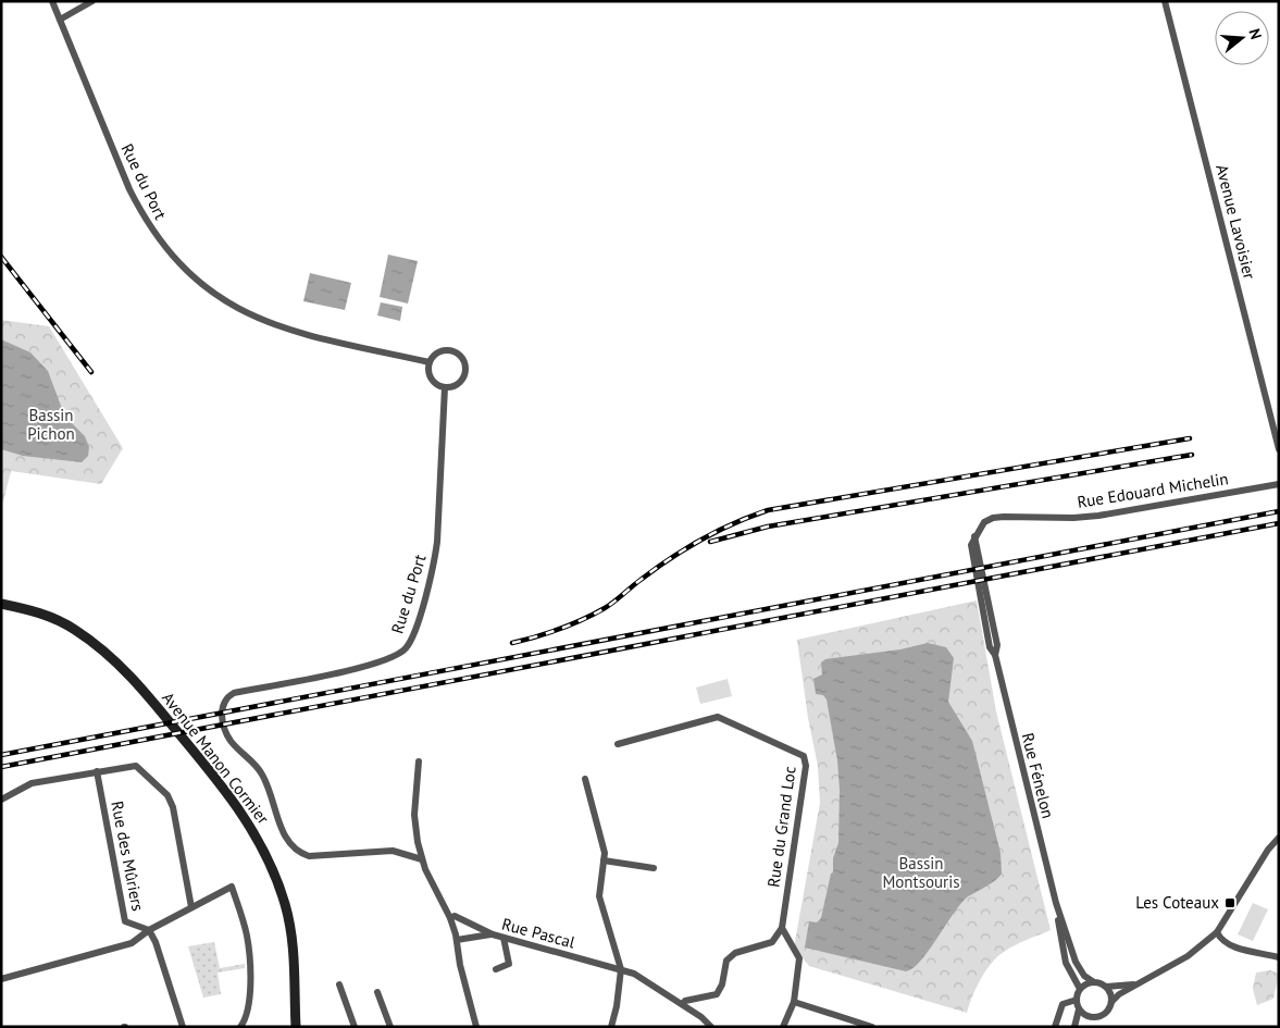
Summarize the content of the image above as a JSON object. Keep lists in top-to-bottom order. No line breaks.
{"streets":{"street":["Rue du Port","Avenue Lavoisier","Rue Edouard Michelin","Avenue Manon Cormier","Rue Fénelon","Rue du Grand Loc","Rue des Mûriers","Rue Pascal"]},"crossings":[["Rue Edouard Michelin","Rue Fénelon"]],"parks":["Bassin Pichon","Bassin Montsouris"],"places":{"transit":["Les Coteaux"]},"north":"right"}
